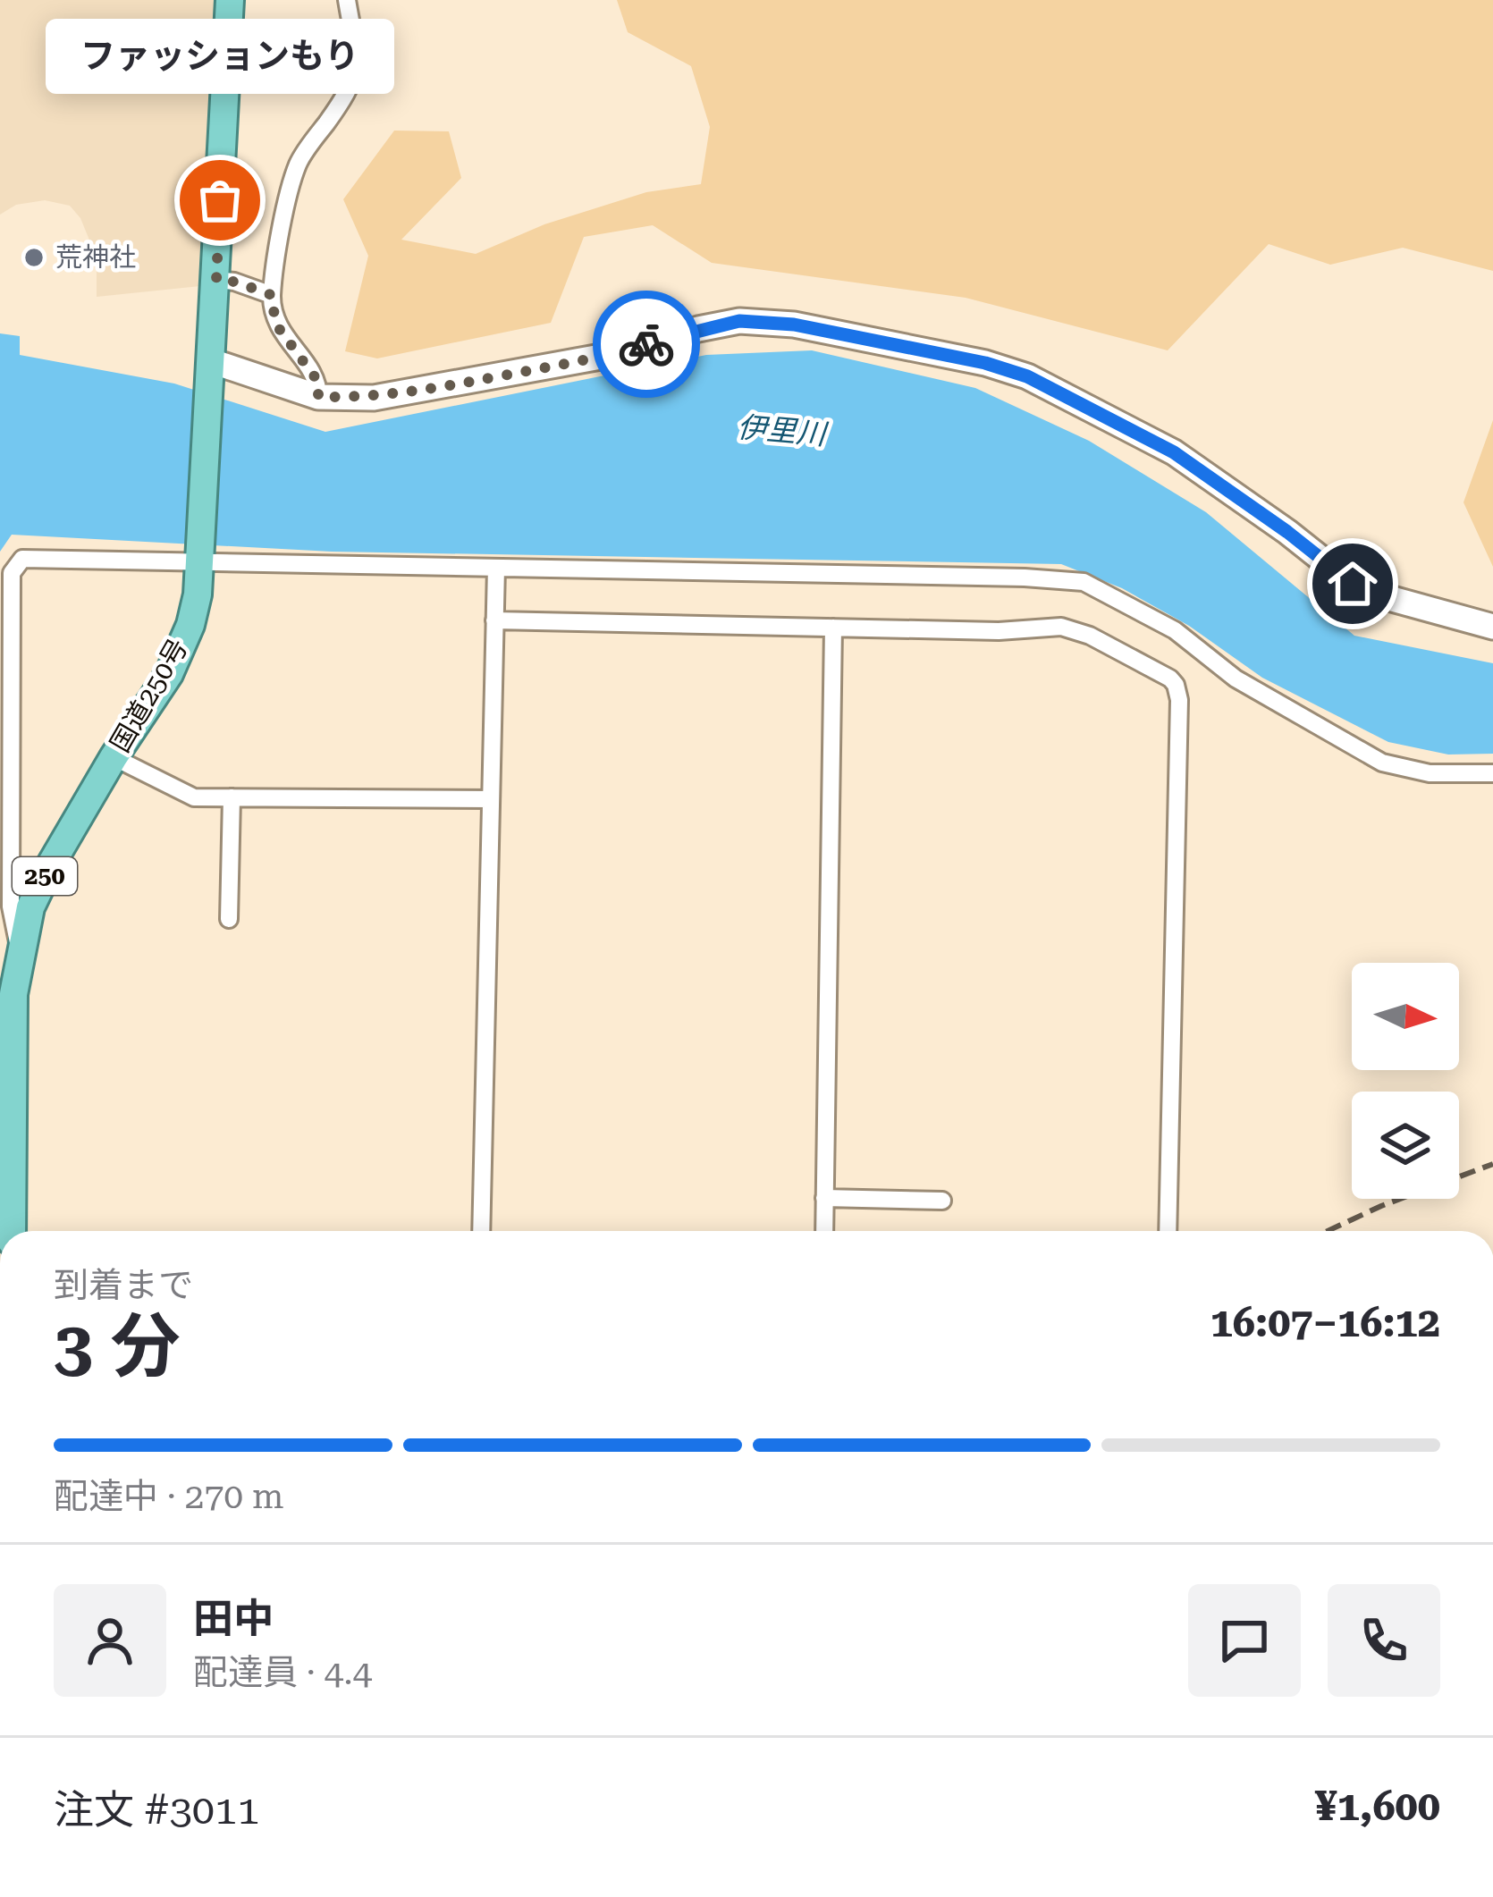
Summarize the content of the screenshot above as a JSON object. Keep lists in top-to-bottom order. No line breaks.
{"streets":{"highway":["国道250号","250"]},"water":["伊里川"],"places":["ファッションもり","荒神社"],"north":"right","page":{"bubble":"ファッションもり","heading":["3 分","到着まで","16:07–16:12"],"panel":["田中","配達員 · 4.4","注文 #3011","¥1,600"],"bar":"配達中 · 270 m"}}
